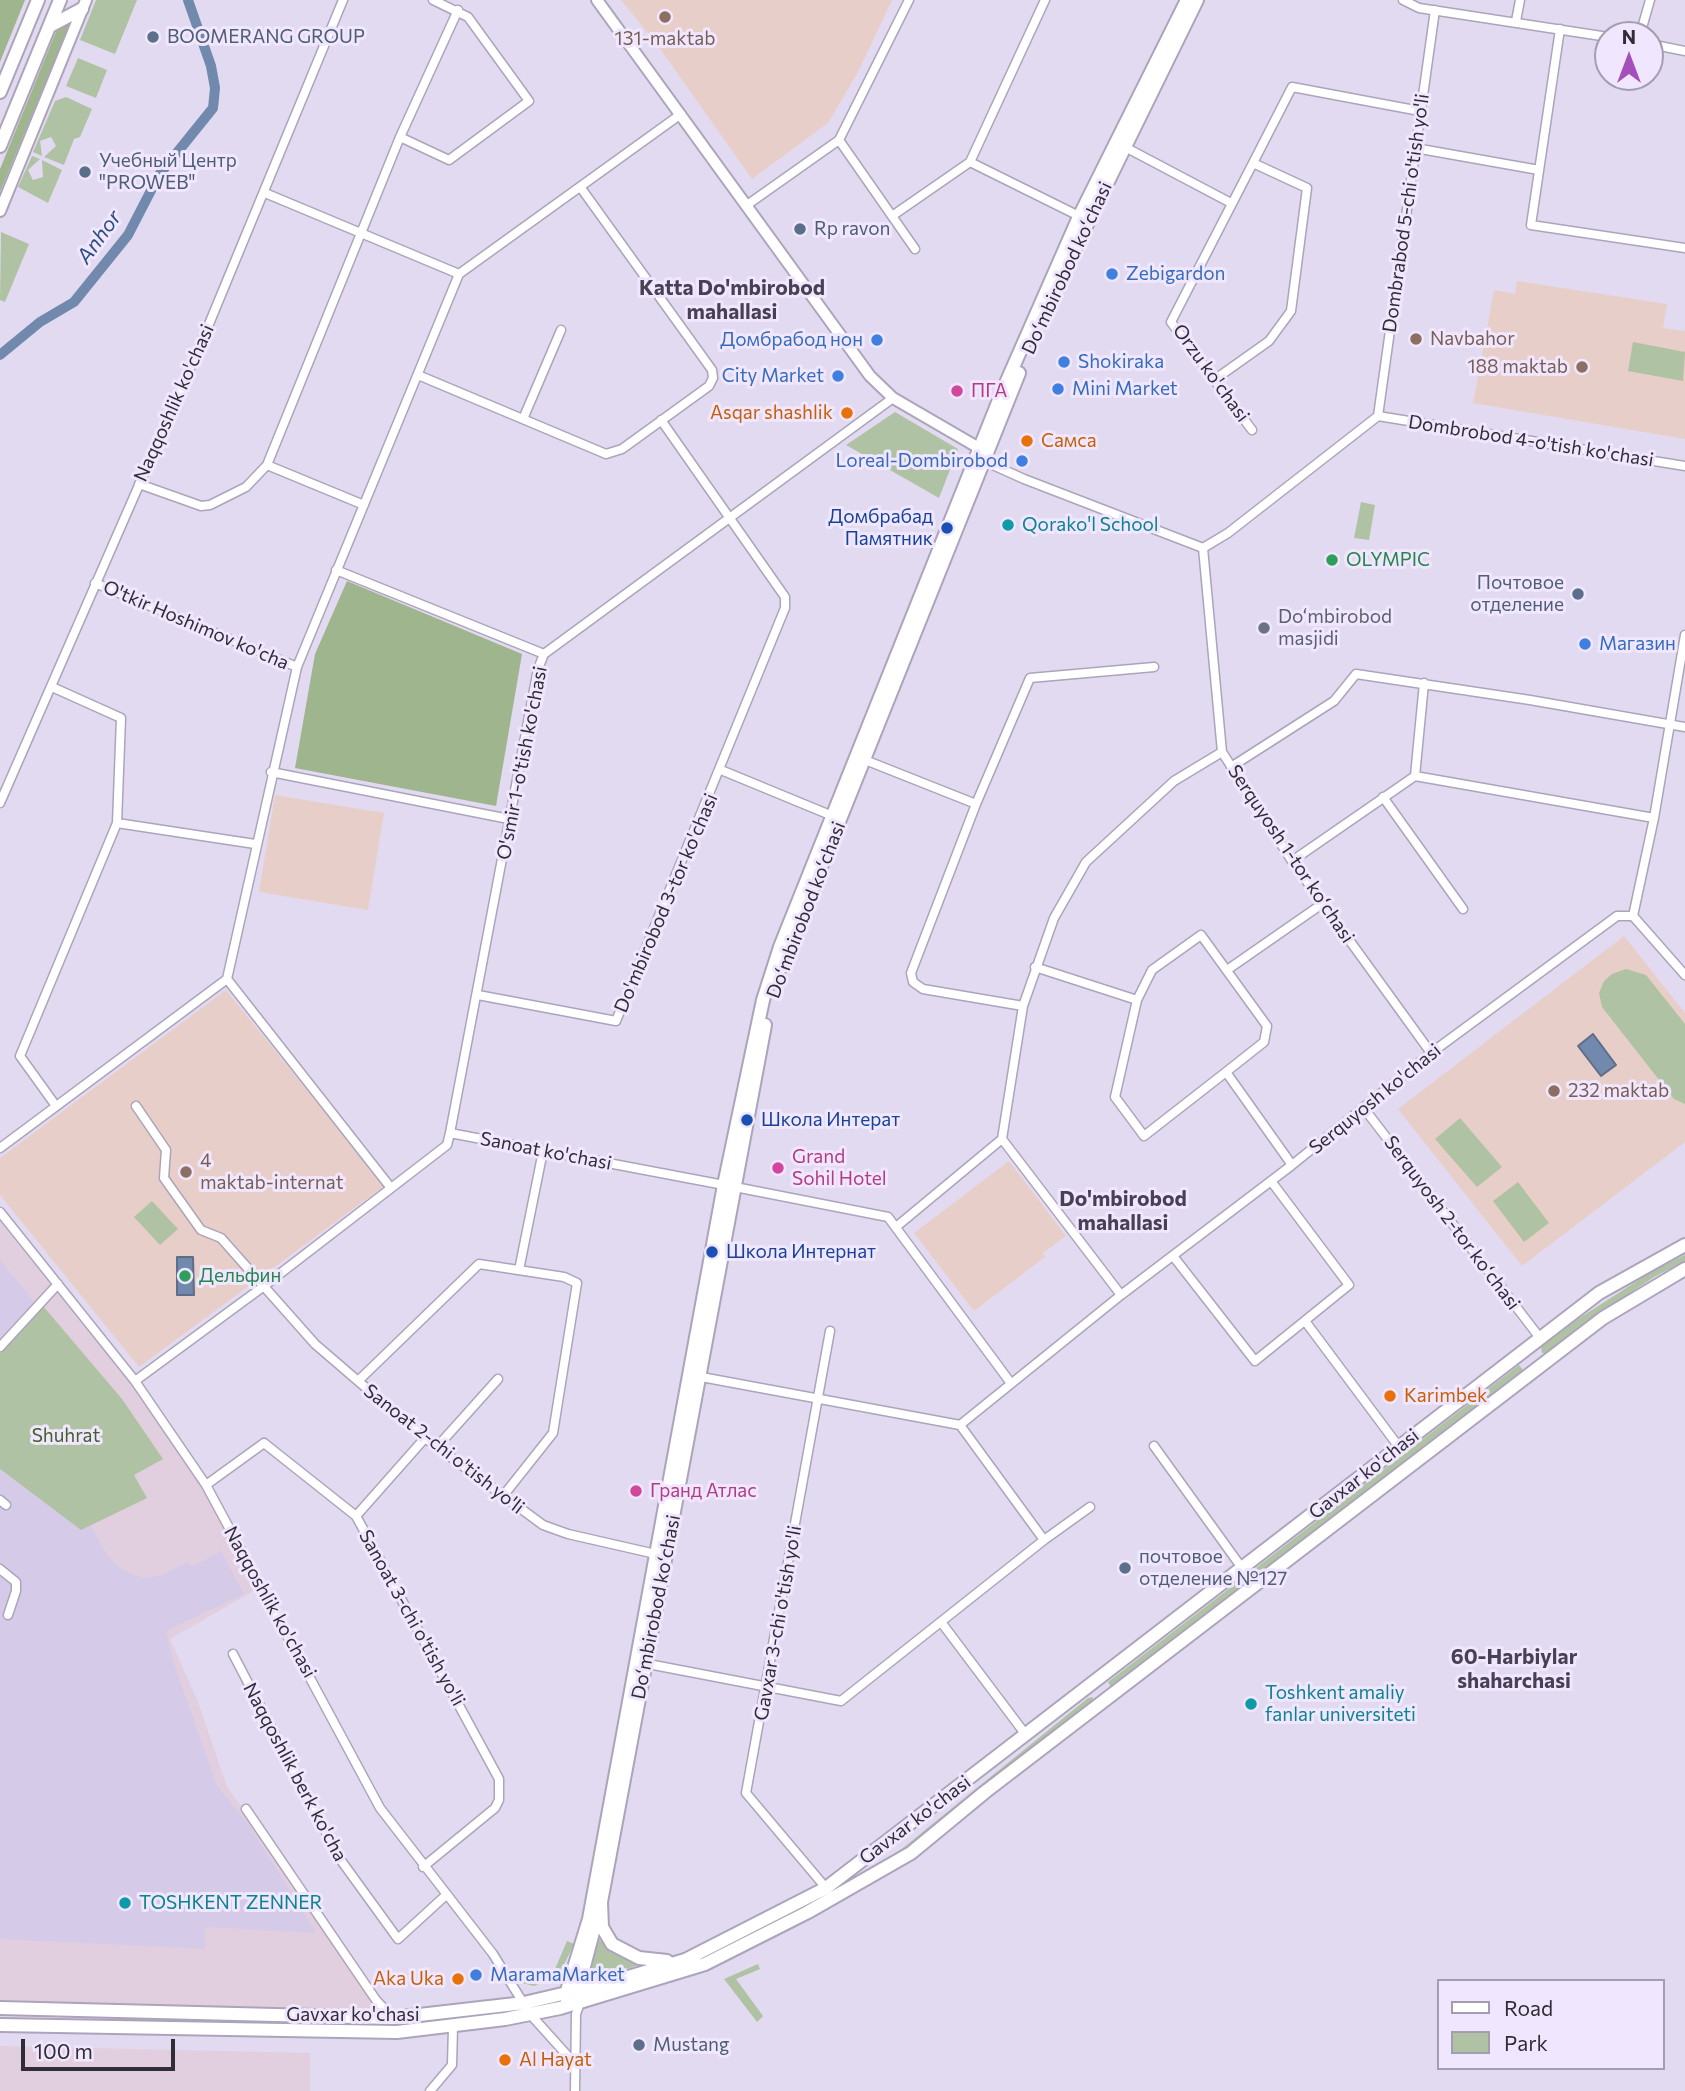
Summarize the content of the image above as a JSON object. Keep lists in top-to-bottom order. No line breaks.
{"streets":{"main road":["Doʻmbirobod koʻchasi","Gavxar ko'chasi"],"street":["Dombrabod 5-chi o'tish yo'li","Orzu ko'chasi","Naqqoshlik ko'chasi","Dombrobod 4-o'tish ko'chasi","O'tkir Hoshimov ko'cha","O'smir 1-o'tish ko'chasi","Serquyosh 1-tor koʻchasi","Do'mbirobod 3-tor ko'chasi","Serquyosh ko'chasi","Sanoat ko'chasi","Serquyosh 2-tor koʻchasi","Sanoat 2-chi o'tish yo'li","Sanoat 3-chi o'tish yo'li","Gavxar 3-chi o'tish yo'li","Naqqoshlik berk ko'cha"]},"crossings":[["Dombrabod 5-chi o'tish yo'li","Orzu ko'chasi"],["Dombrabod 5-chi o'tish yo'li","Dombrobod 4-o'tish ko'chasi"],["Doʻmbirobod koʻchasi","Do'mbirobod 3-tor ko'chasi"],["Doʻmbirobod koʻchasi","Sanoat ko'chasi"],["Doʻmbirobod koʻchasi","Sanoat 2-chi o'tish yo'li"],["Doʻmbirobod koʻchasi","Gavxar ko'chasi"],["Naqqoshlik ko'chasi","O'tkir Hoshimov ko'cha"],["Naqqoshlik ko'chasi","Gavxar ko'chasi"],["Naqqoshlik ko'chasi","Sanoat 3-chi o'tish yo'li"],["Naqqoshlik ko'chasi","Naqqoshlik berk ko'cha"],["O'smir 1-o'tish ko'chasi","Do'mbirobod 3-tor ko'chasi"],["O'smir 1-o'tish ko'chasi","Sanoat ko'chasi"],["Serquyosh 1-tor koʻchasi","Serquyosh ko'chasi"],["Serquyosh ko'chasi","Serquyosh 2-tor koʻchasi"],["Serquyosh 2-tor koʻchasi","Gavxar ko'chasi"],["Gavxar ko'chasi","Gavxar 3-chi o'tish yo'li"]],"districts":["Katta Do'mbirobod mahallasi","Do'mbirobod mahallasi","60-Harbiylar shaharchasi"],"water":["Anhor"],"parks":["Shuhrat"],"places":["131-maktab","BOOMERANG GROUP","Учебный Центр \"PROWEB\"","Rp ravon","Zebigardon","Navbahor","Домбрабод нон","Shokiraka","188 maktab","City Market","Mini Market","ПГА","Asqar shashlik","Самса","Loreal-Dombirobod","Qorako'l School","Домбрабад Памятник","OLYMPIC","Почтовое отделение","Do‘mbirobod masjidi","Магазин","232 maktab","Школа Интерат","Grand Sohil Hotel","4 maktab-internat","Школа Интернат","Дельфин","Karimbek","Гранд Атлас","почтовое отделение №127","Toshkent amaliy fanlar universiteti","TOSHKENT ZENNER","MaramaMarket","Aka Uka","Mustang","Al Hayat"],"legend":["Road","Park"],"scale_bar":"100 m","north":"top"}
